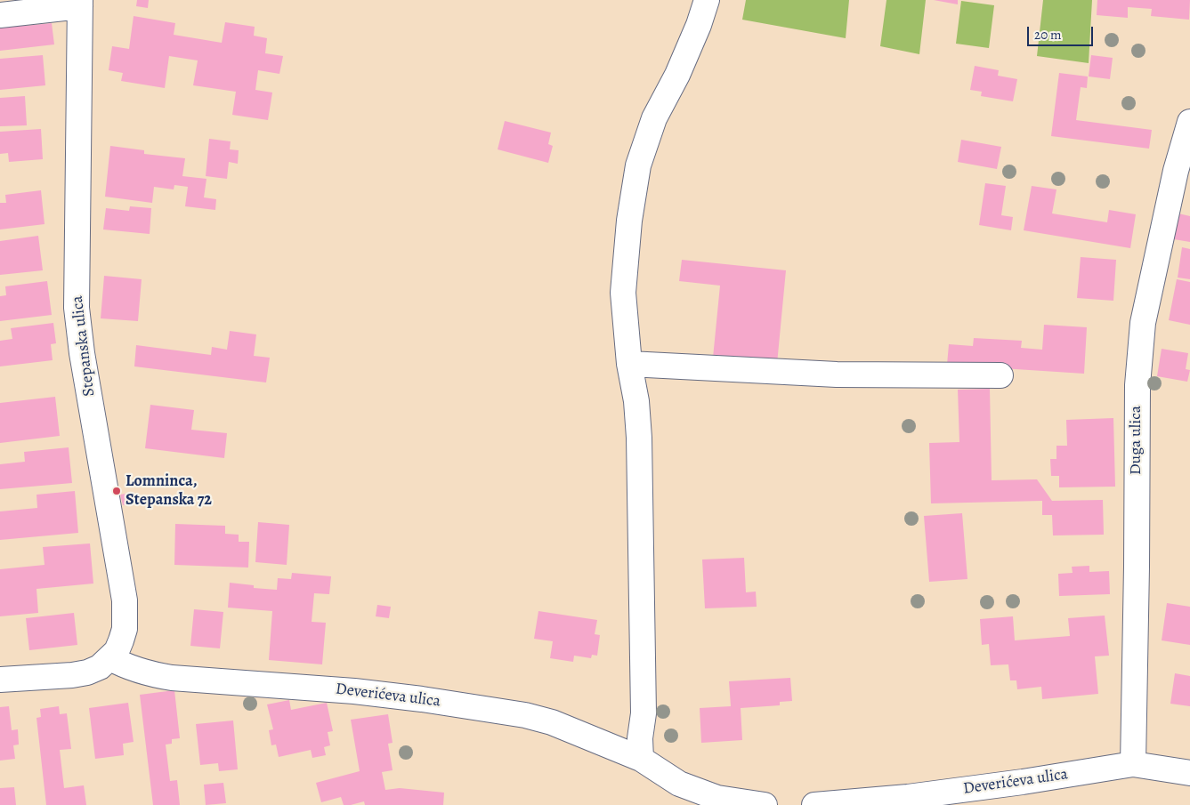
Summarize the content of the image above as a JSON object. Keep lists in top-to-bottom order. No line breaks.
{"streets":{"street":["Stepanska ulica","Duga ulica","Deverićeva ulica"]},"crossings":[["Stepanska ulica","Deverićeva ulica"],["Duga ulica","Deverićeva ulica"]],"places":["Lomninca, Stepanska 72"],"scale_bar":"20 m"}
